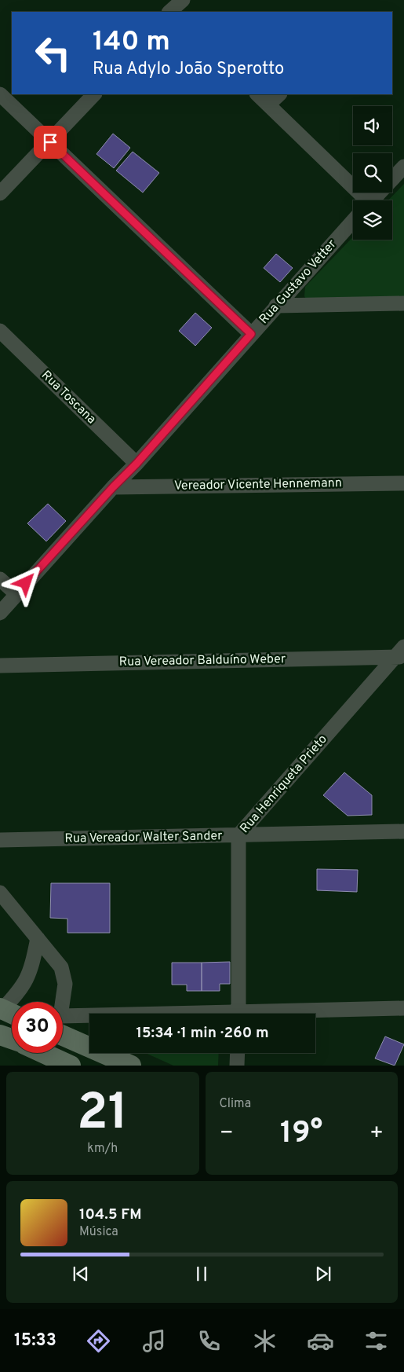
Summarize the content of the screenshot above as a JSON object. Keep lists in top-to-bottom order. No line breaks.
{"streets":{"street":["Rua Gustavo Vetter","Rua Toscana","Vereador Vicente Hennemann","Rua Vereador Balduíno Weber","Rua Henriqueta Prieto","Rua Vereador Walter Sander"]},"crossings":[["Rua Gustavo Vetter","Rua Toscana"],["Rua Gustavo Vetter","Vereador Vicente Hennemann"],["Rua Vereador Balduíno Weber","Rua Henriqueta Prieto"],["Rua Henriqueta Prieto","Rua Vereador Walter Sander"]],"page":{"turn":["140 m","Rua Adylo João Sperotto"],"limit":"30","trip":"15:34 · 1 min · 260 m","tile":[["21","km/h"],"Clima"],"heat":["−","19°","+"],"song":["104.5 FM","Música"],"tabs":"15:33"}}
